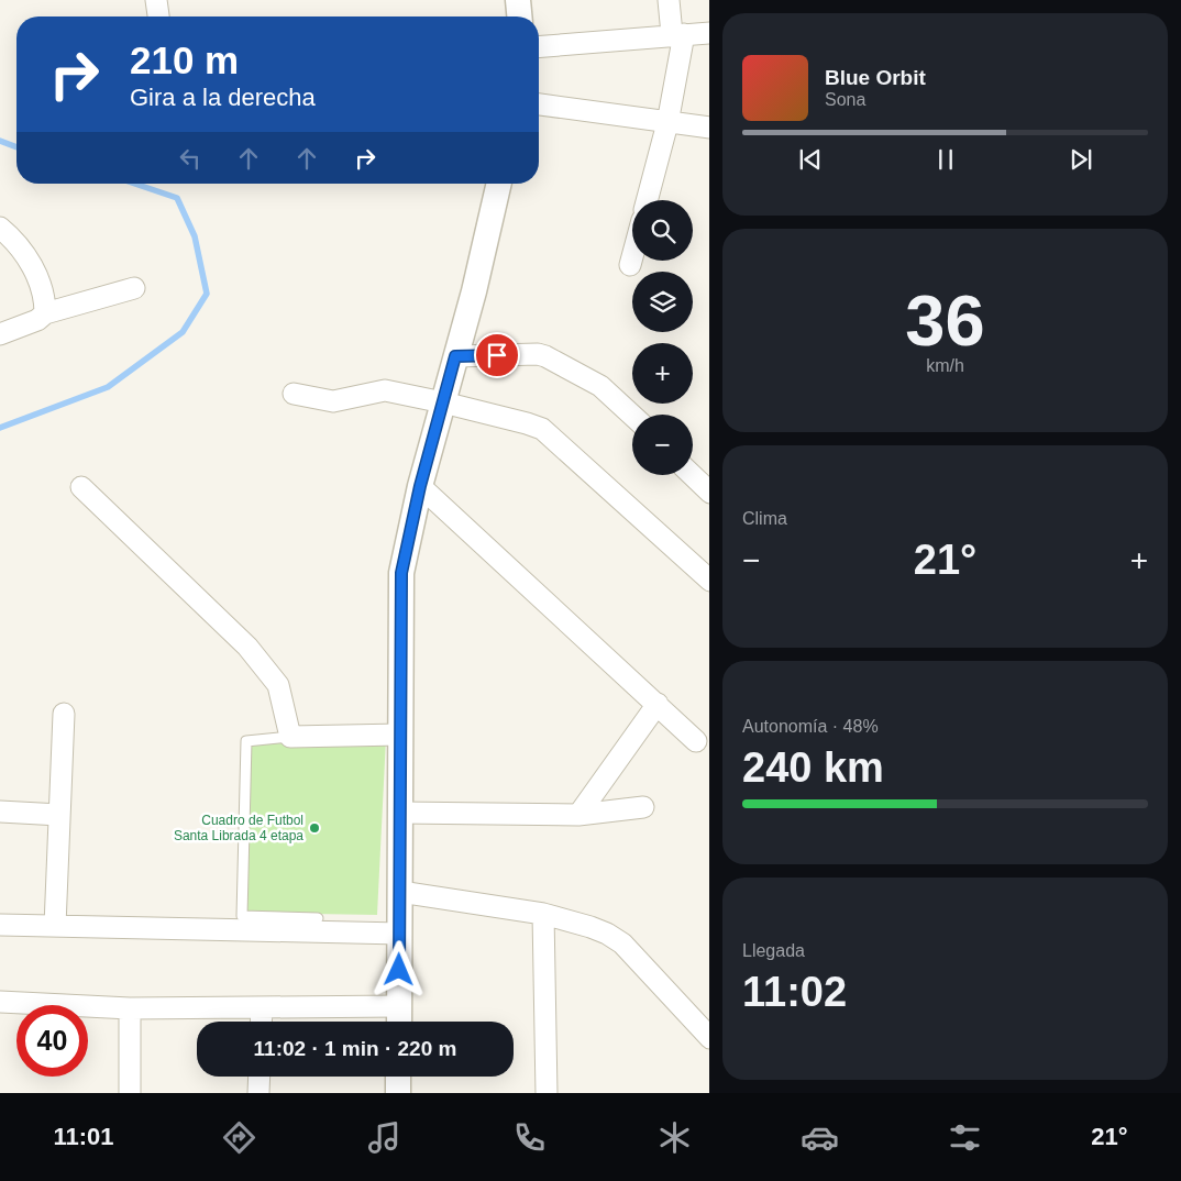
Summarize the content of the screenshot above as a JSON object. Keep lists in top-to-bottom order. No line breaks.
{"places":["Cuadro de Futbol Santa Librada 4 etapa"],"page":{"turn":["210 m","Gira a la derecha"],"song":["Blue Orbit","Sona"],"map_buttons":["+","−"],"tile":[["36","km/h"],"Clima",["Autonomía · 48%","240 km"],["Llegada","11:02"]],"heat":["−","21°","+"],"limit":"40","trip":"11:02 · 1 min · 220 m","tabs":["11:01","21°"]}}
